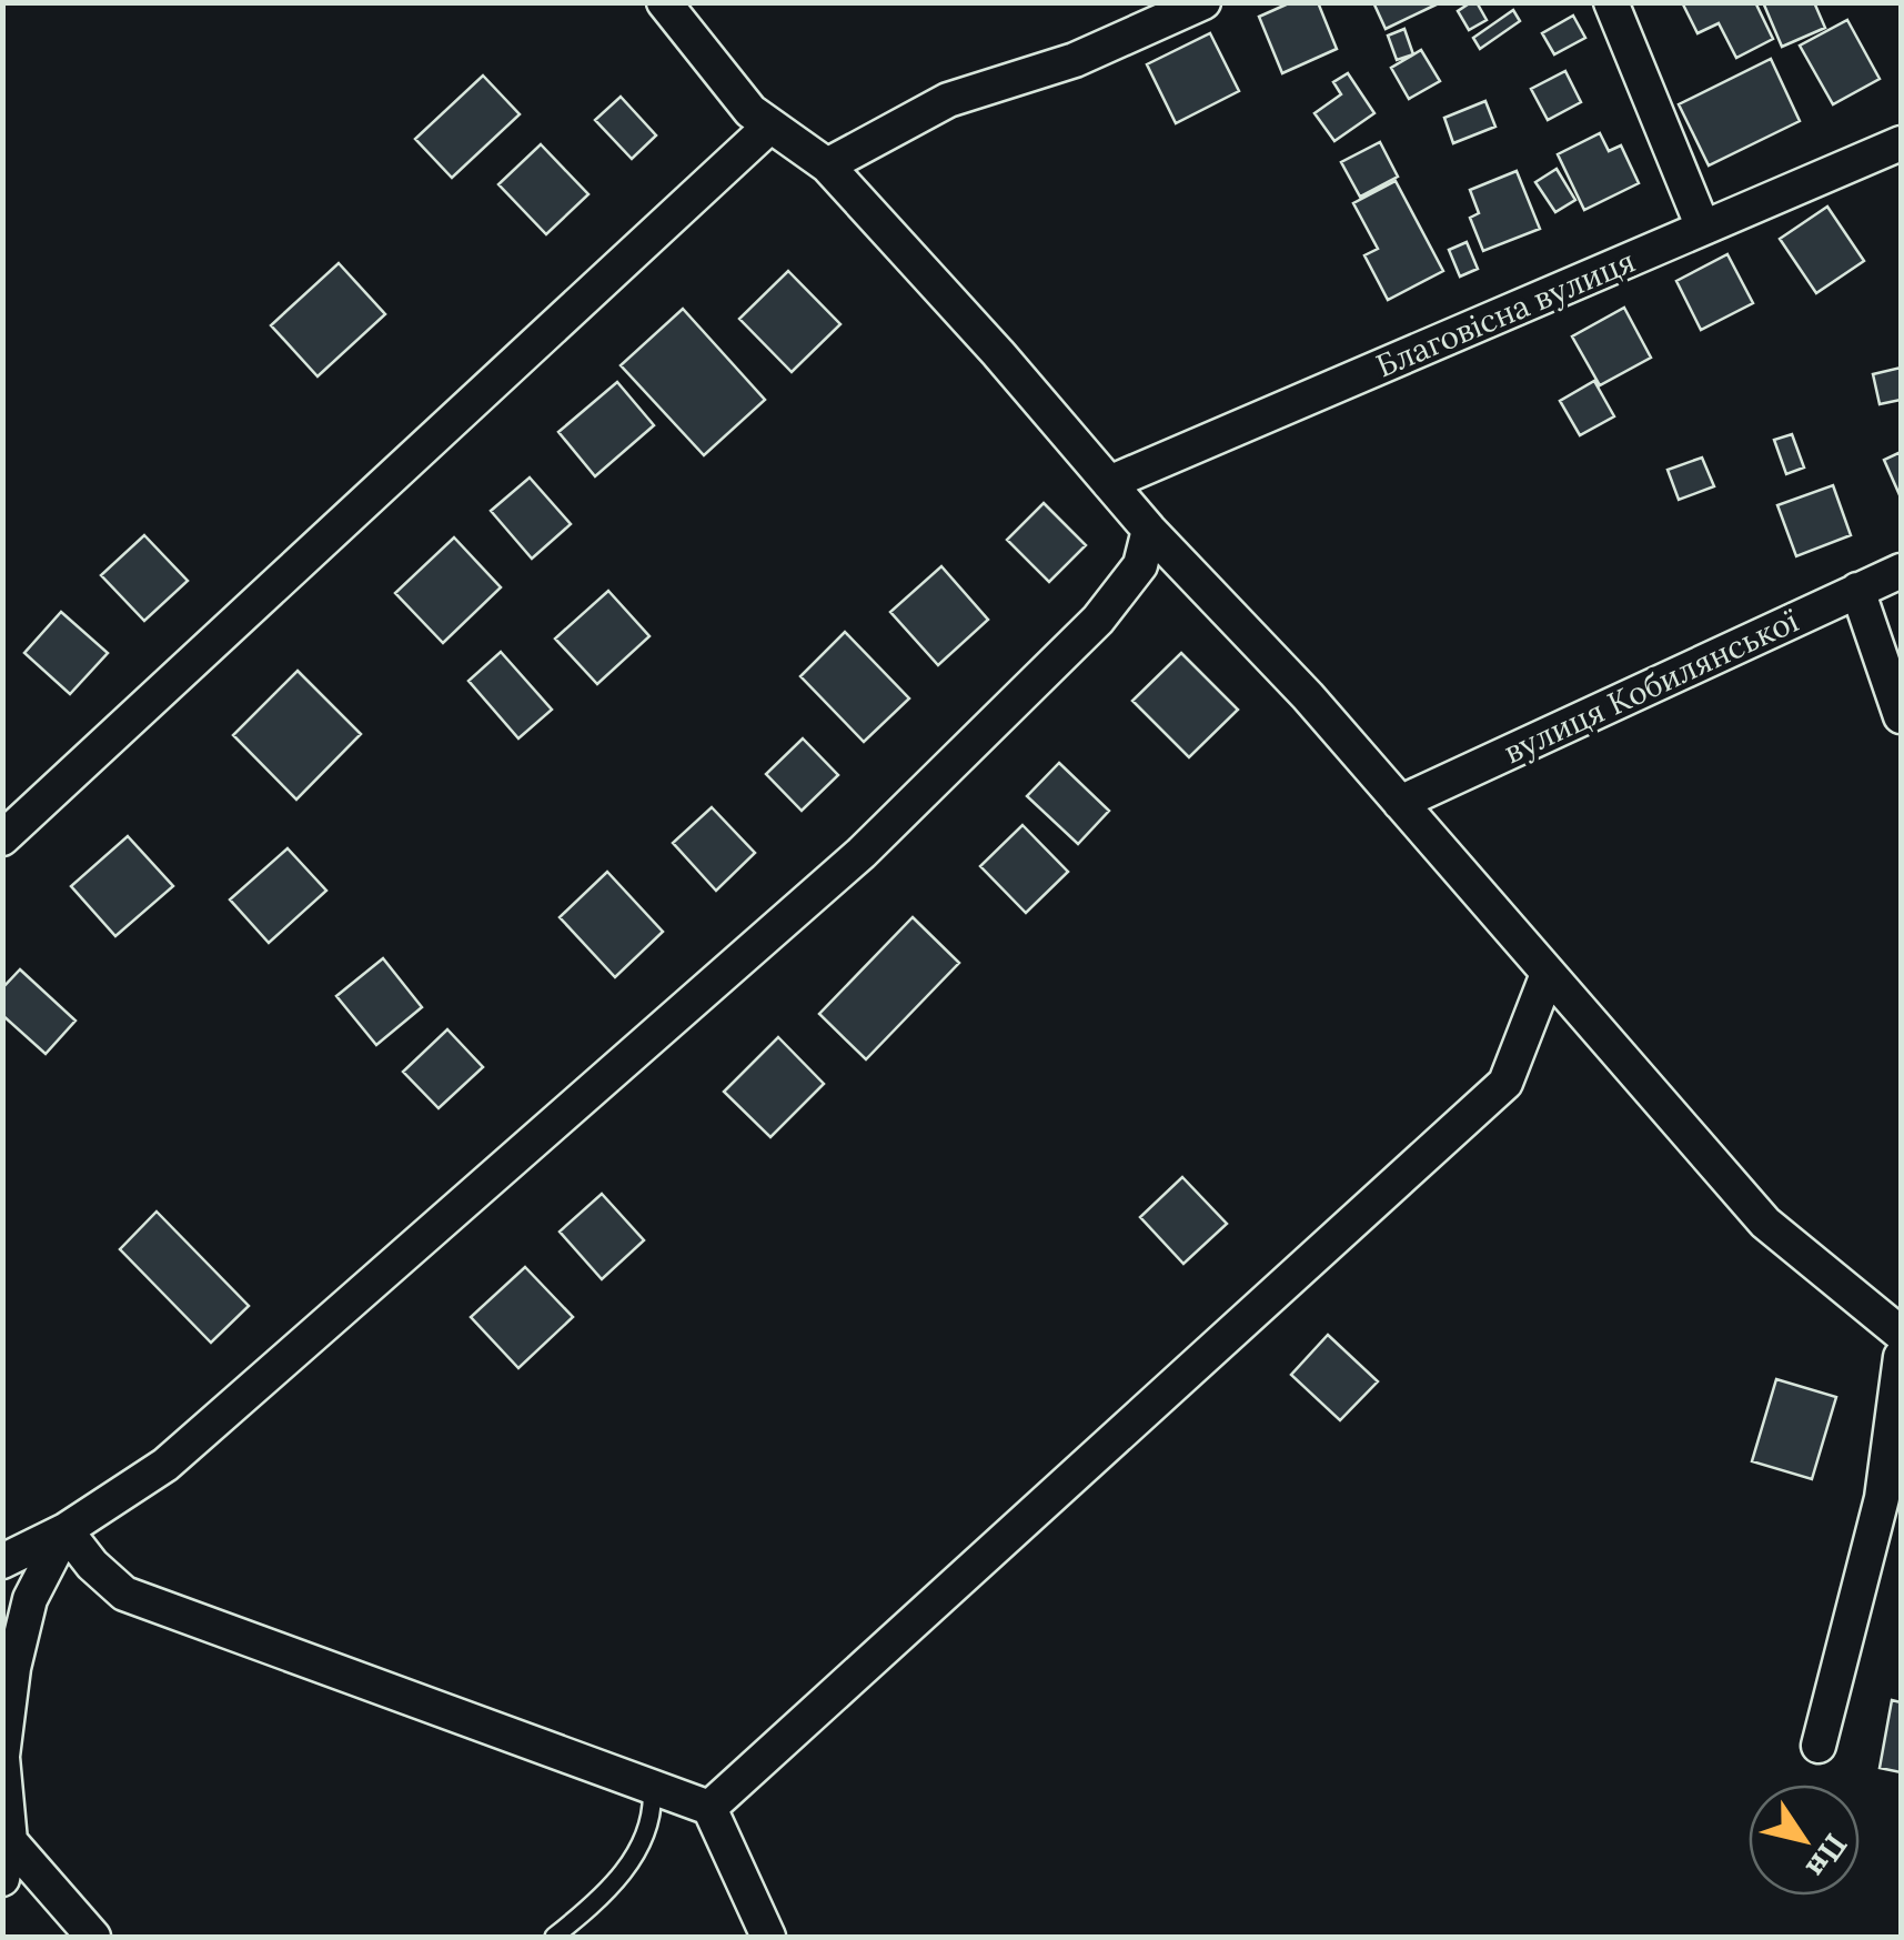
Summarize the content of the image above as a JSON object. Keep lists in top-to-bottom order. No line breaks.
{"streets":{"street":["Благовісна вулиця","вулиця Кобилянської"]},"north":"bottom right"}
